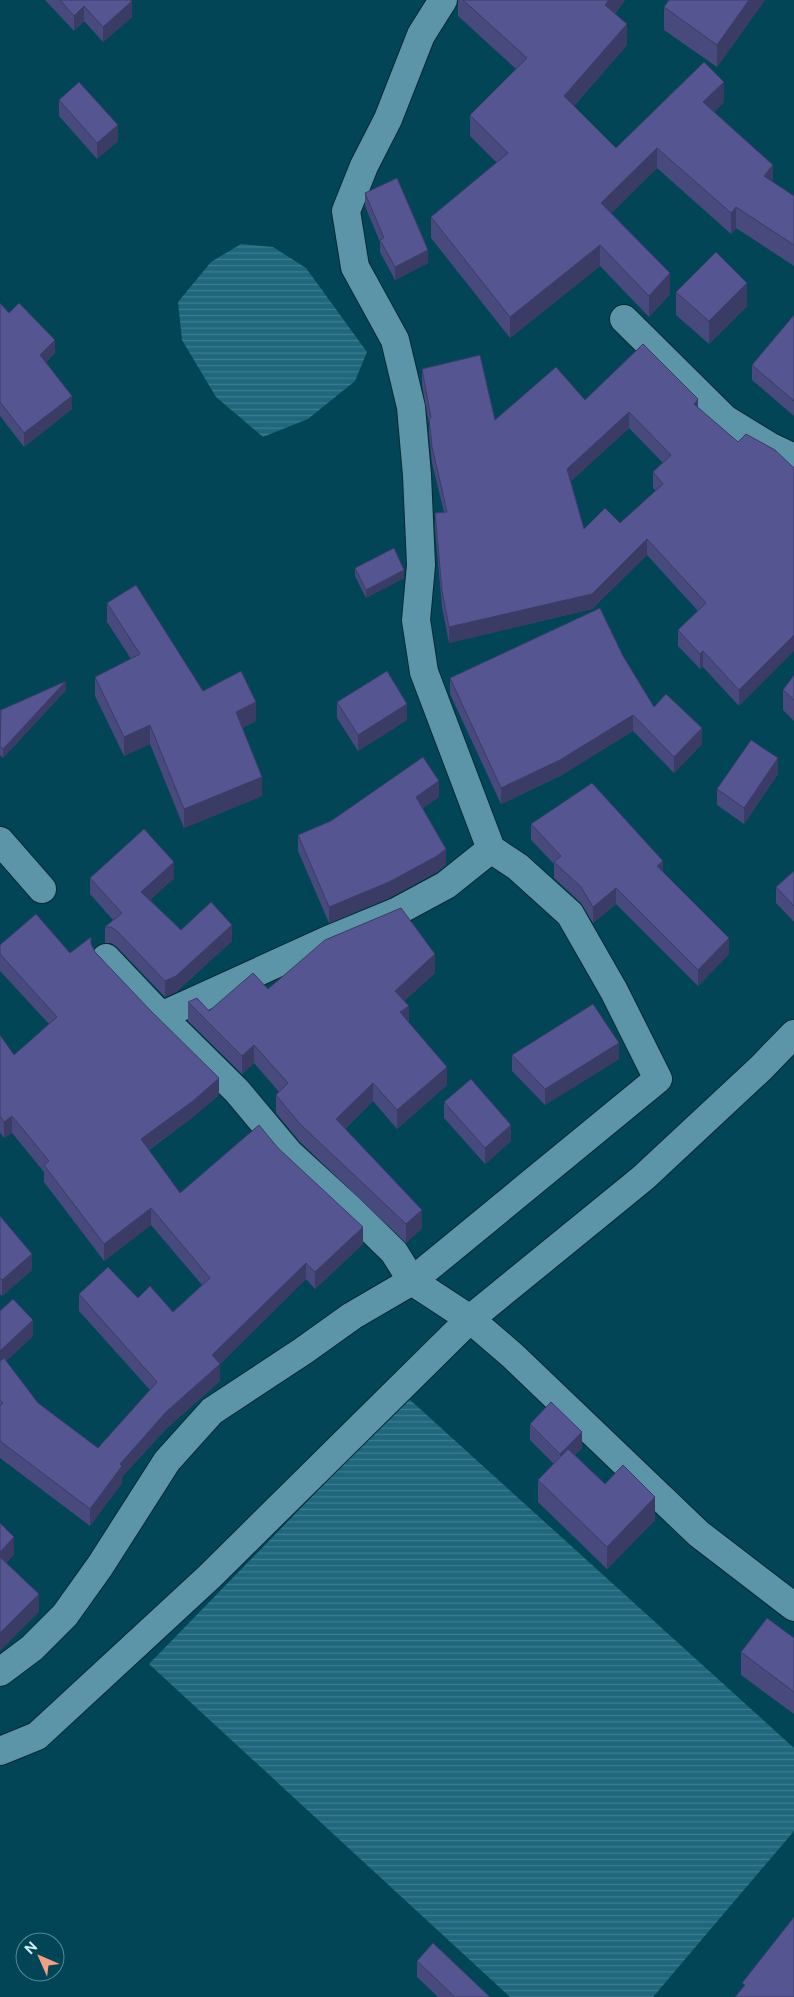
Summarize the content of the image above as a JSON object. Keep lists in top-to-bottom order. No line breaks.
{"north":"top left"}
